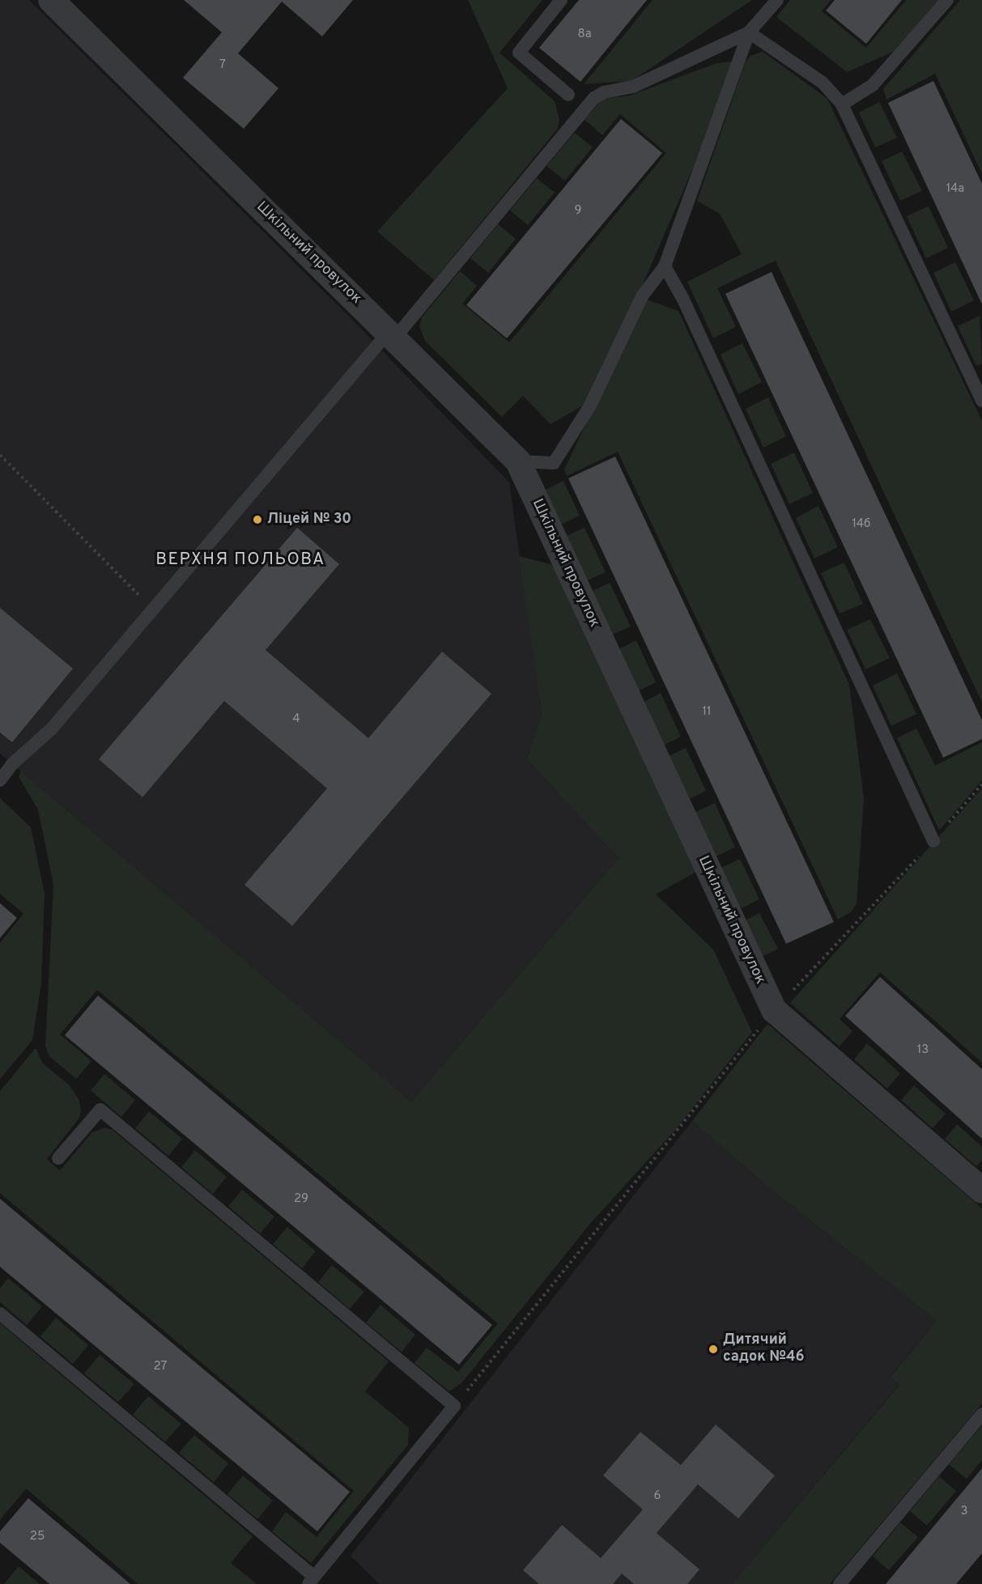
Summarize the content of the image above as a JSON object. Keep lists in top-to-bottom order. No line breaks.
{"streets":{"street":["Шкільний провулок"]},"districts":["ВЕРХНЯ ПОЛЬОВА"],"places":["Ліцей № 30","Дитячий садок №46"],"house_numbers":["8а","7","14а","9","14б","11","4","13","29","27","6","3","25"]}
